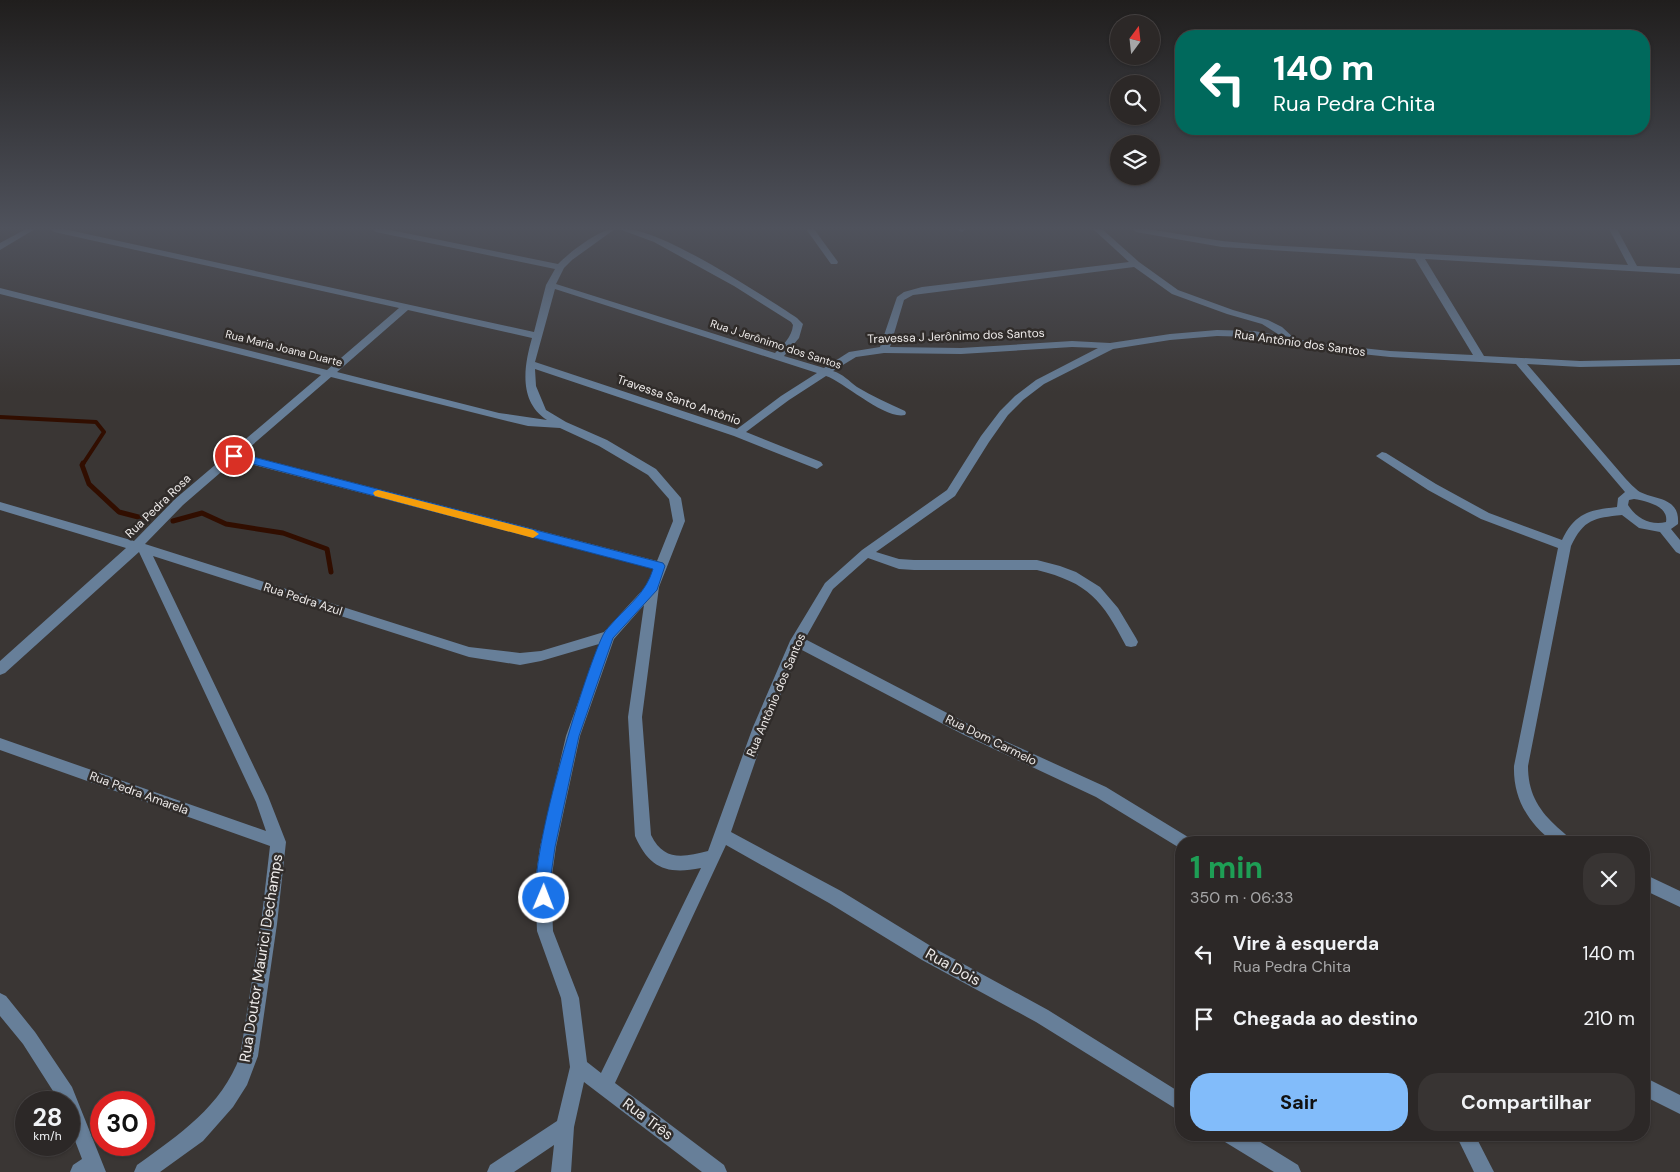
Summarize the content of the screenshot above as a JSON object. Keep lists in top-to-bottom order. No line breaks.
{"streets":{"street":["Travessa J Jerônimo dos Santos","Rua Antônio dos Santos","Rua J Jerônimo dos Santos","Rua Maria Joana Duarte","Travessa Santo Antônio","Rua Pedra Rosa","Rua Pedra Azul","Rua Dom Carmelo","Rua Pedra Amarela","Rua Doutor Maurici Dechamps","Rua Dois","Rua Três"]},"crossings":[["Travessa J Jerônimo dos Santos","Rua Antônio dos Santos"],["Travessa J Jerônimo dos Santos","Rua J Jerônimo dos Santos"],["Travessa J Jerônimo dos Santos","Travessa Santo Antônio"],["Rua Antônio dos Santos","Rua Dom Carmelo"],["Rua Antônio dos Santos","Rua Dois"],["Rua Antônio dos Santos","Rua Três"],["Rua Maria Joana Duarte","Rua Pedra Rosa"],["Rua Pedra Rosa","Rua Pedra Azul"],["Rua Pedra Rosa","Rua Doutor Maurici Dechamps"],["Rua Pedra Azul","Rua Doutor Maurici Dechamps"],["Rua Pedra Amarela","Rua Doutor Maurici Dechamps"]],"north":"top","page":{"turn":["140 m","Rua Pedra Chita"],"heading":["1 min","350 m · 06:33"],"list":[{"name":"Vire à esquerda","note":"Rua Pedra Chita","value":"140 m"},{"name":"Chegada ao destino","value":"210 m"}],"buttons":["Sair","Compartilhar"],"speed":"28 km/h","limit":"30"}}
